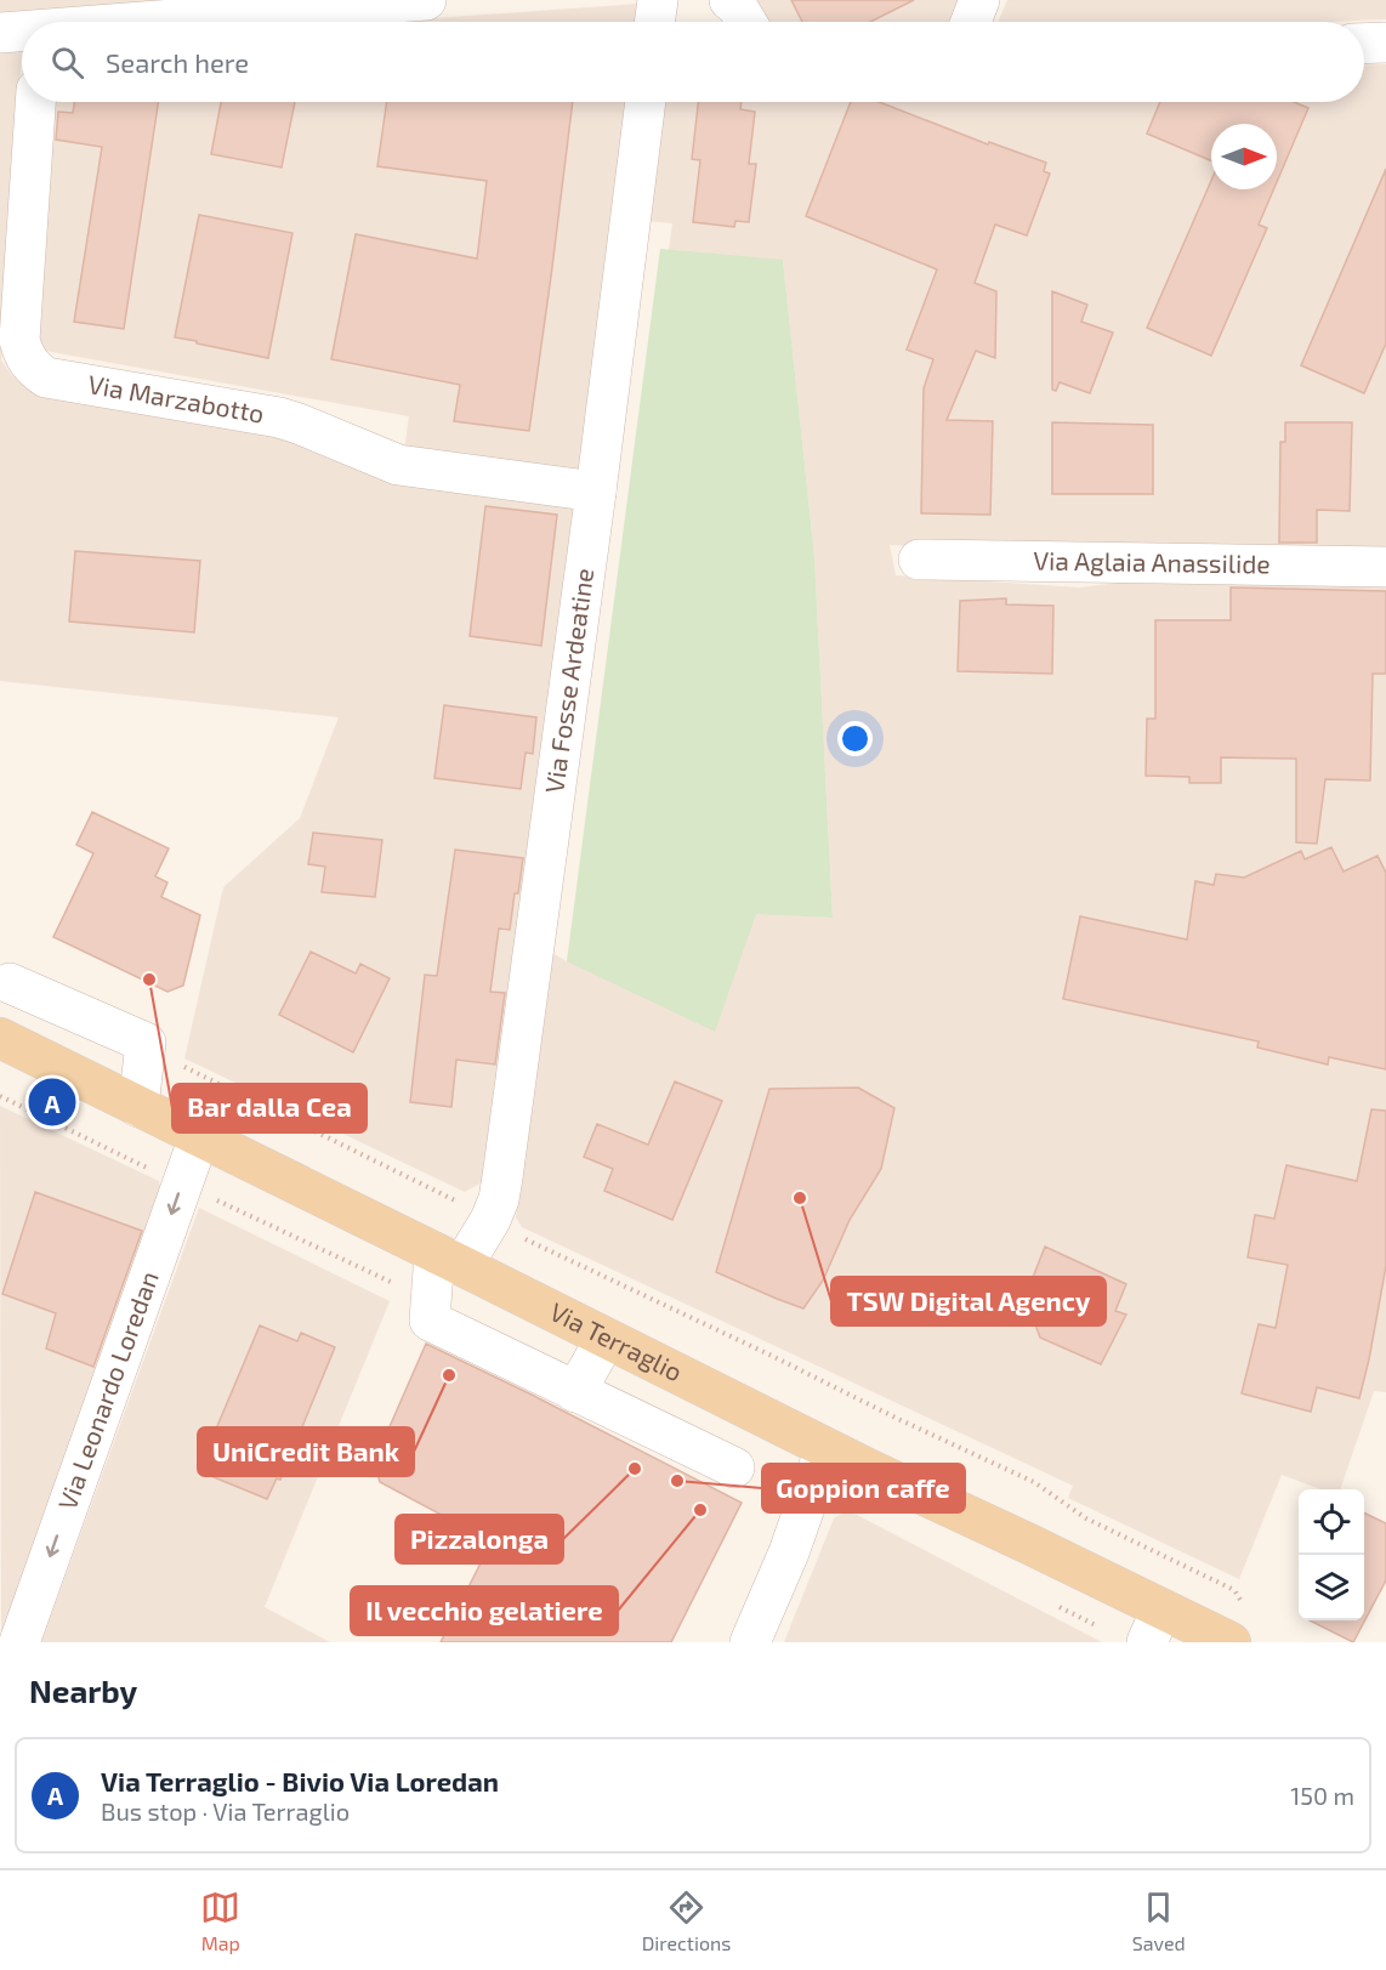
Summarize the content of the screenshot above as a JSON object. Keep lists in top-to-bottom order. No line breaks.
{"streets":{"main road":["Via Terraglio"],"street":["Via Marzabotto","Via Aglaia Anassilide","Via Fosse Ardeatine","Via Leonardo Loredan"]},"crossings":[["Via Marzabotto","Via Fosse Ardeatine"],["Via Fosse Ardeatine","Via Terraglio"],["Via Terraglio","Via Leonardo Loredan"]],"one_way":["Via Leonardo Loredan"],"places":["Bar dalla Cea","TSW Digital Agency","UniCredit Bank","Pizzalonga","Goppion caffe","Il vecchio gelatiere"],"north":"right","page":{"search":"Search here","pins":"A","heading":"Nearby","list":[{"mark":"A","name":"Via Terraglio - Bivio Via Loredan","note":"Bus stop · Via Terraglio","value":"150 m"}],"nav":["Map","Directions","Saved"]}}
